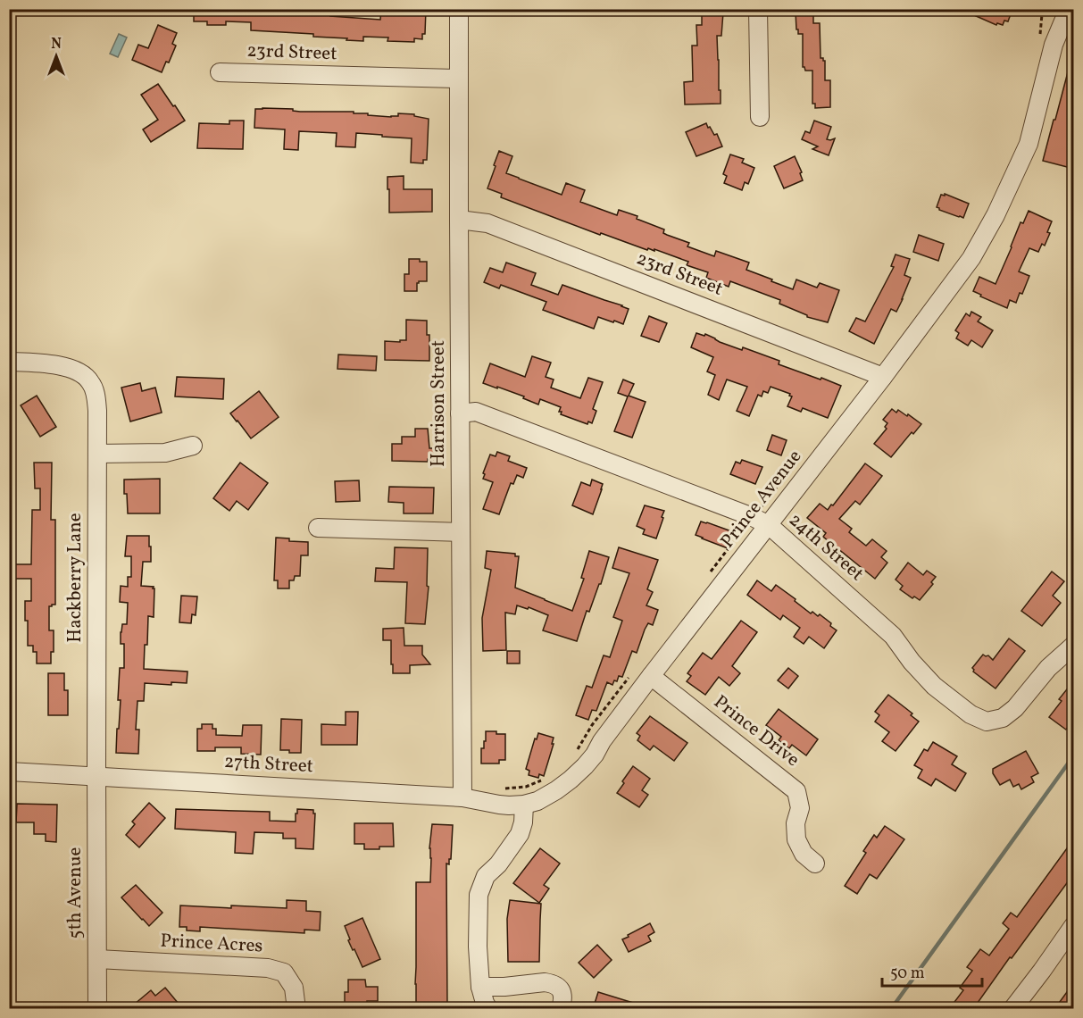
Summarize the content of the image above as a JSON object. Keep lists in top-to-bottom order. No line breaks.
{"streets":{"street":["23rd Street","Harrison Street","Prince Avenue","24th Street","Hackberry Lane","Prince Drive","27th Street","5th Avenue","Prince Acres"]},"crossings":[["23rd Street","Harrison Street"],["23rd Street","Prince Avenue"],["Harrison Street","24th Street"],["Harrison Street","27th Street"],["Prince Avenue","24th Street"],["Prince Avenue","Prince Drive"],["Prince Avenue","27th Street"],["Hackberry Lane","27th Street"],["Hackberry Lane","5th Avenue"],["27th Street","5th Avenue"],["5th Avenue","Prince Acres"]],"scale_bar":"50 m","north":"top"}
